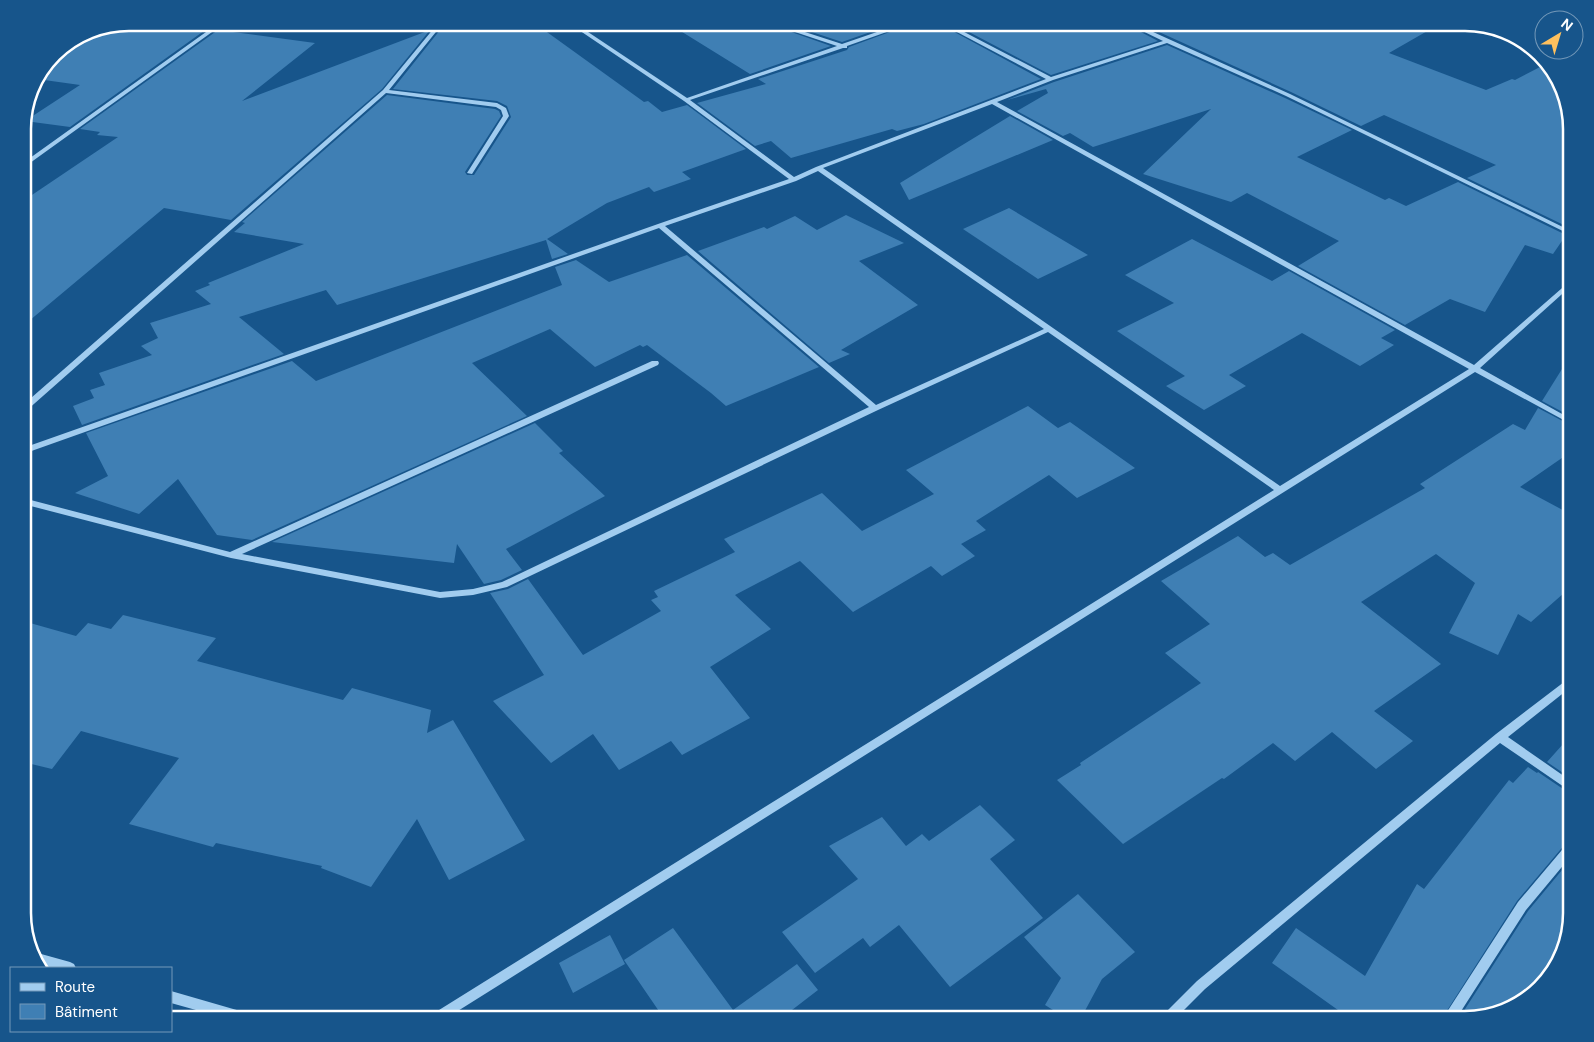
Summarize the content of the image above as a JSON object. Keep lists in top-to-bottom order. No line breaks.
{"legend":["Route","Bâtiment"],"north":"top right"}
